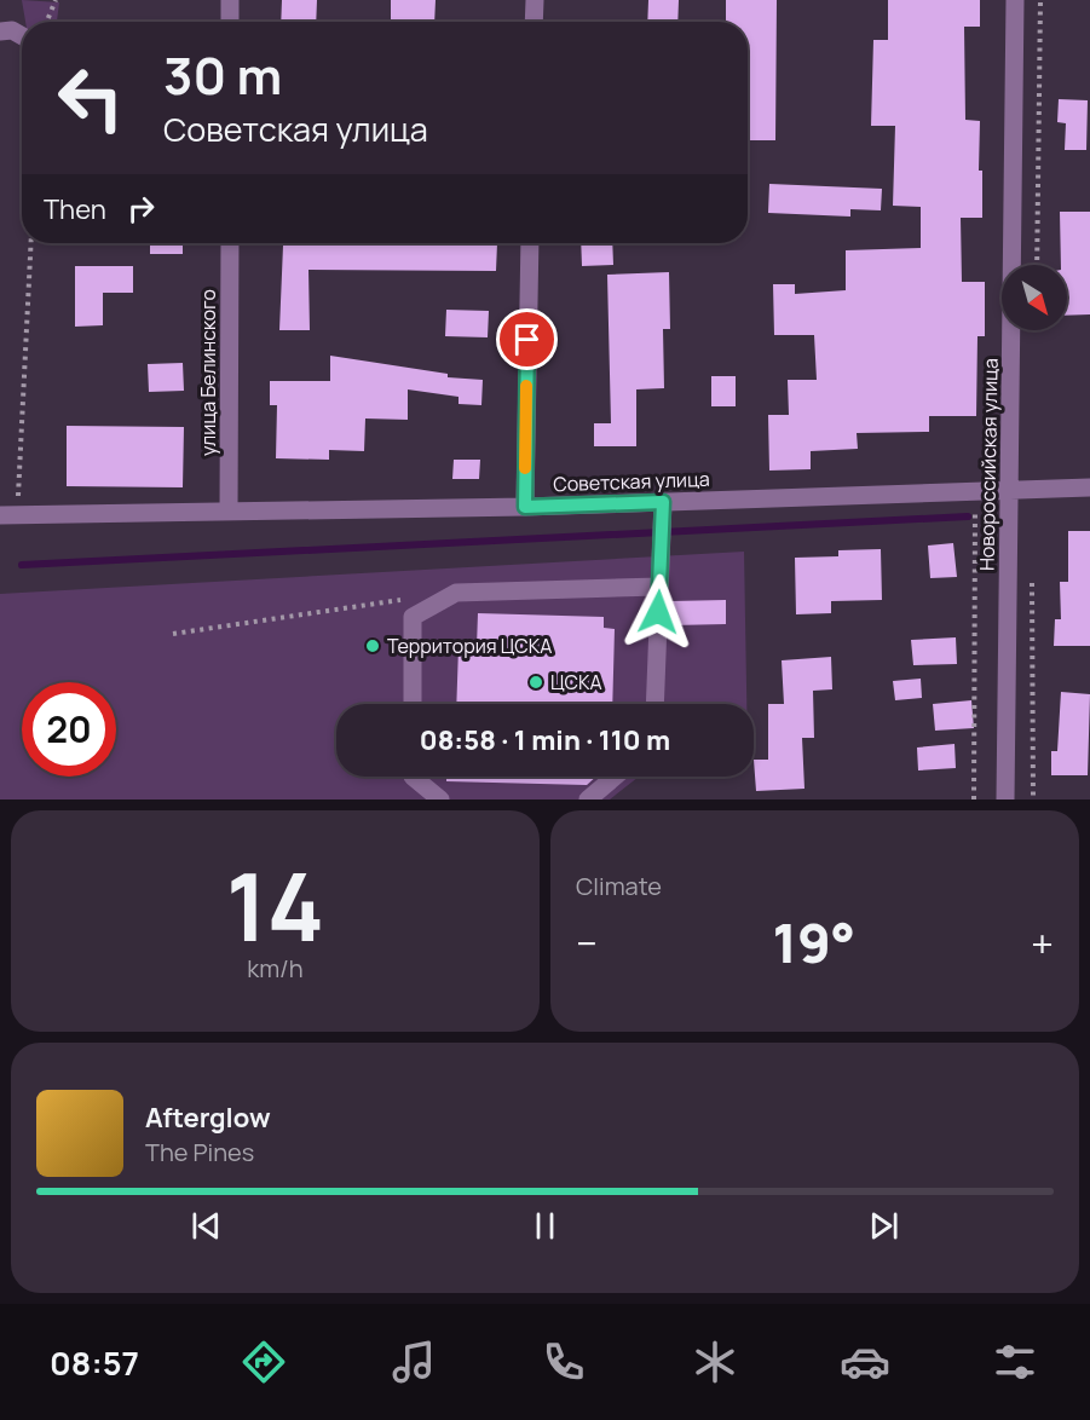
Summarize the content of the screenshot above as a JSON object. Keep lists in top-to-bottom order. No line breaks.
{"streets":{"street":["улица Белинского","Новороссийская улица","Советская улица"]},"crossings":[["улица Белинского","Советская улица"],["Новороссийская улица","Советская улица"]],"places":["Территория ЦСКА","ЦСКА"],"north":"bottom right","page":{"turn":["30 m","Советская улица"],"then":"Then","limit":"20","trip":"08:58 · 1 min · 110 m","tile":[["14","km/h"],"Climate"],"heat":["−","19°","+"],"song":["Afterglow","The Pines"],"tabs":"08:57"}}
